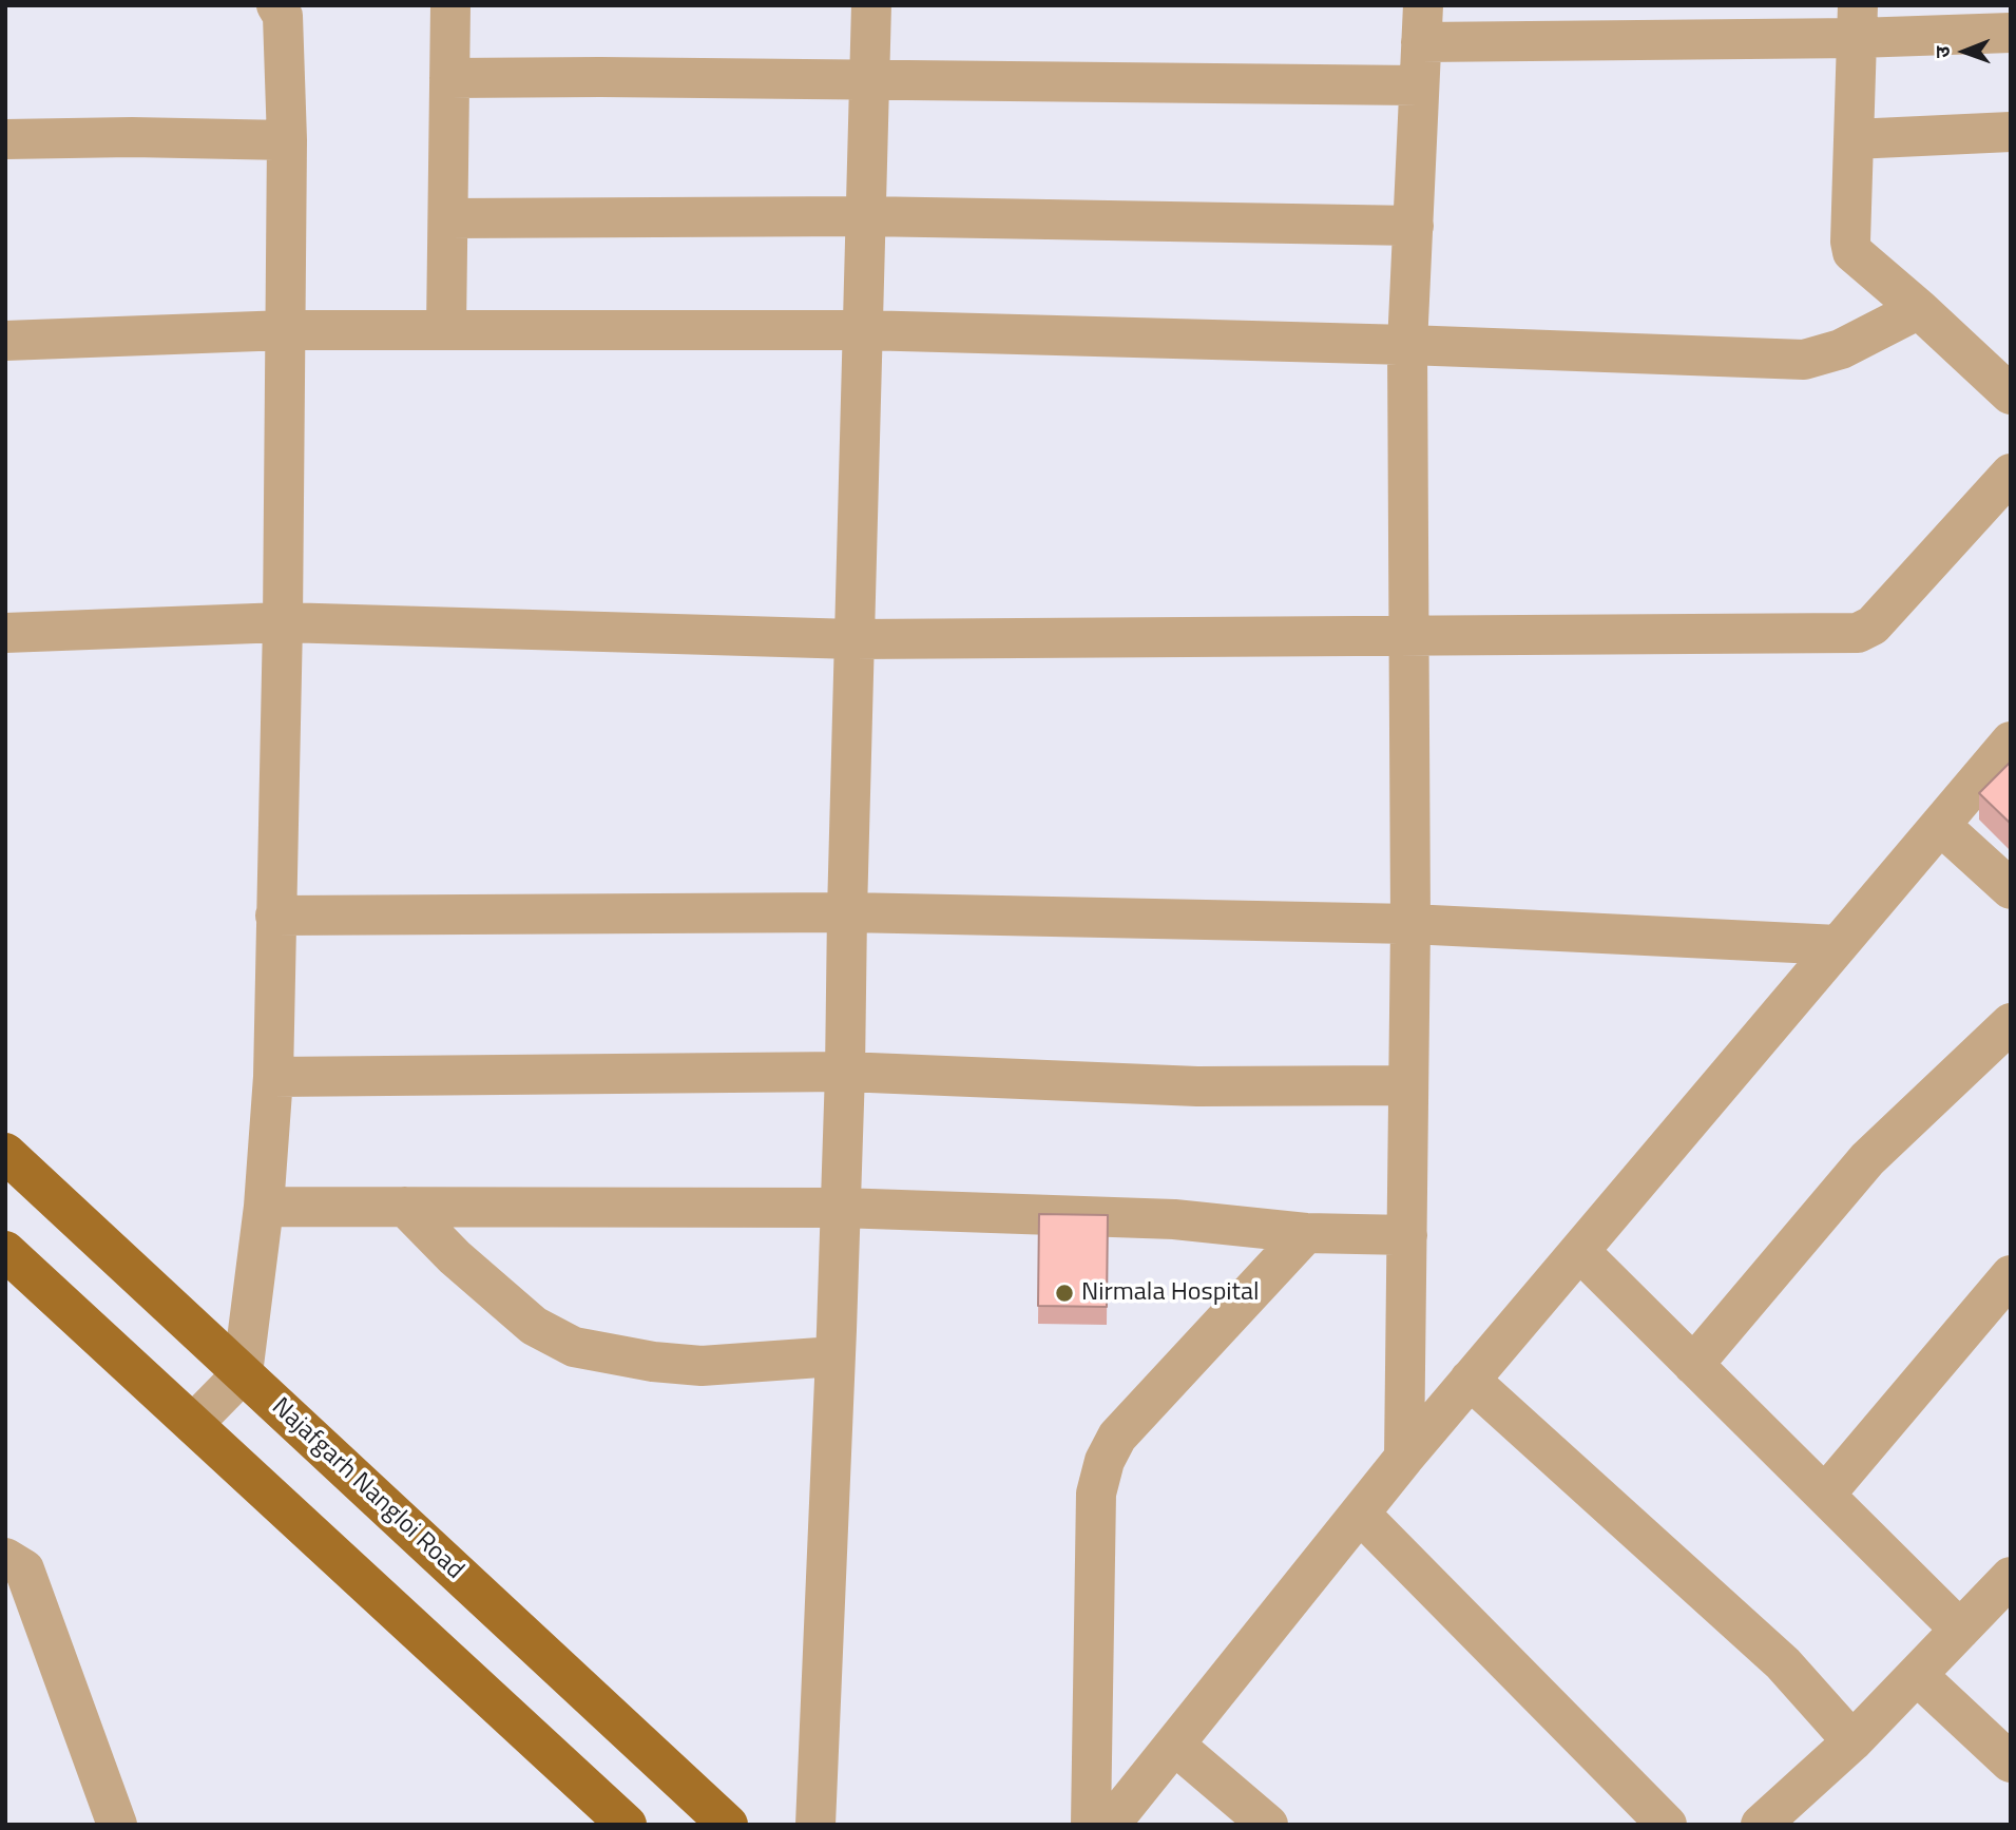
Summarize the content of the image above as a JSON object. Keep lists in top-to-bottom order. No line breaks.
{"streets":{"main road":["Najafgarh Nangloi Road"]},"places":["Nirmala Hospital"],"north":"left"}
